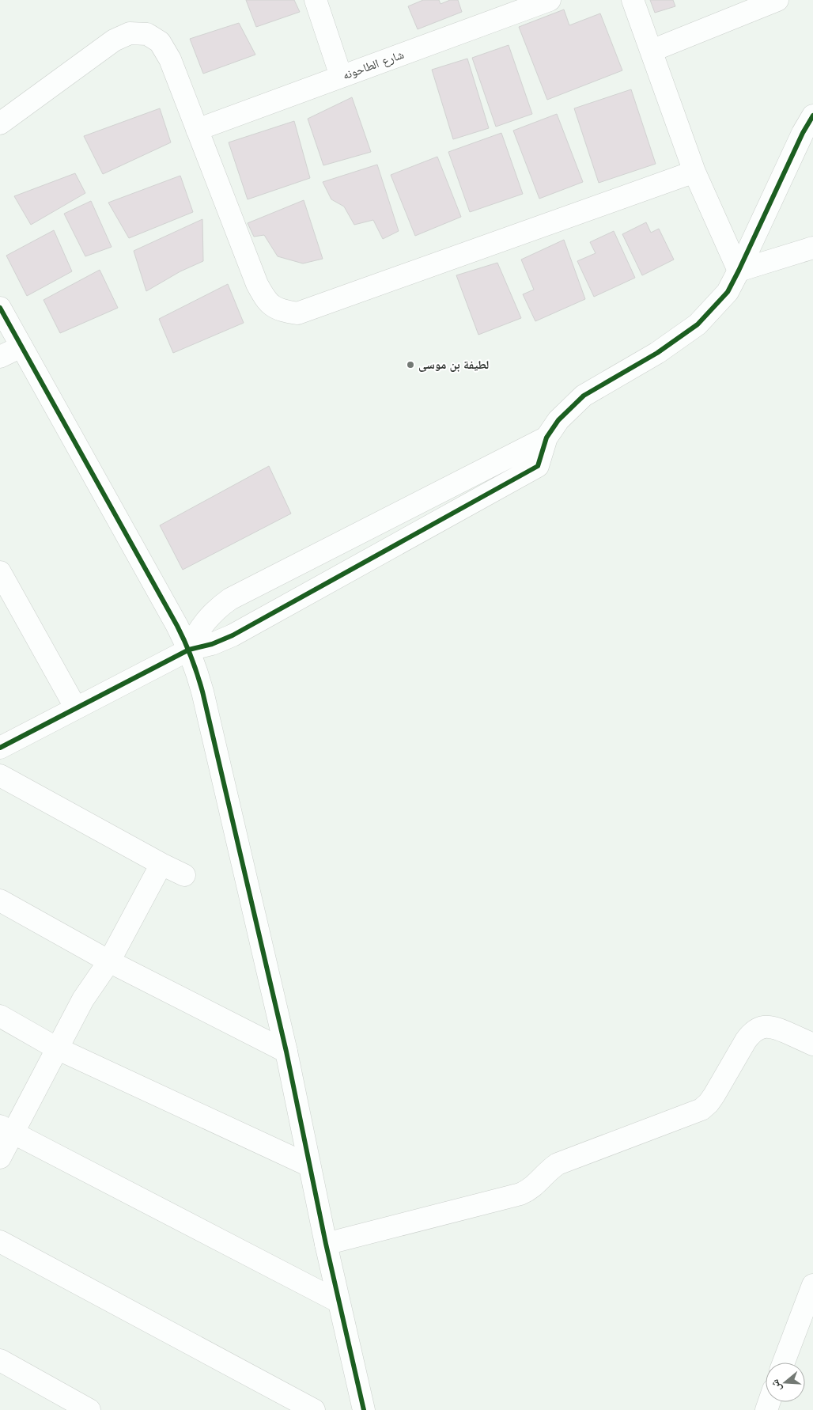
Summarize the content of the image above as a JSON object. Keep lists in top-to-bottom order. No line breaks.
{"streets":{"street":["شارع الطاحونه"]},"places":["لطيفة بن موسى"],"north":"left"}
